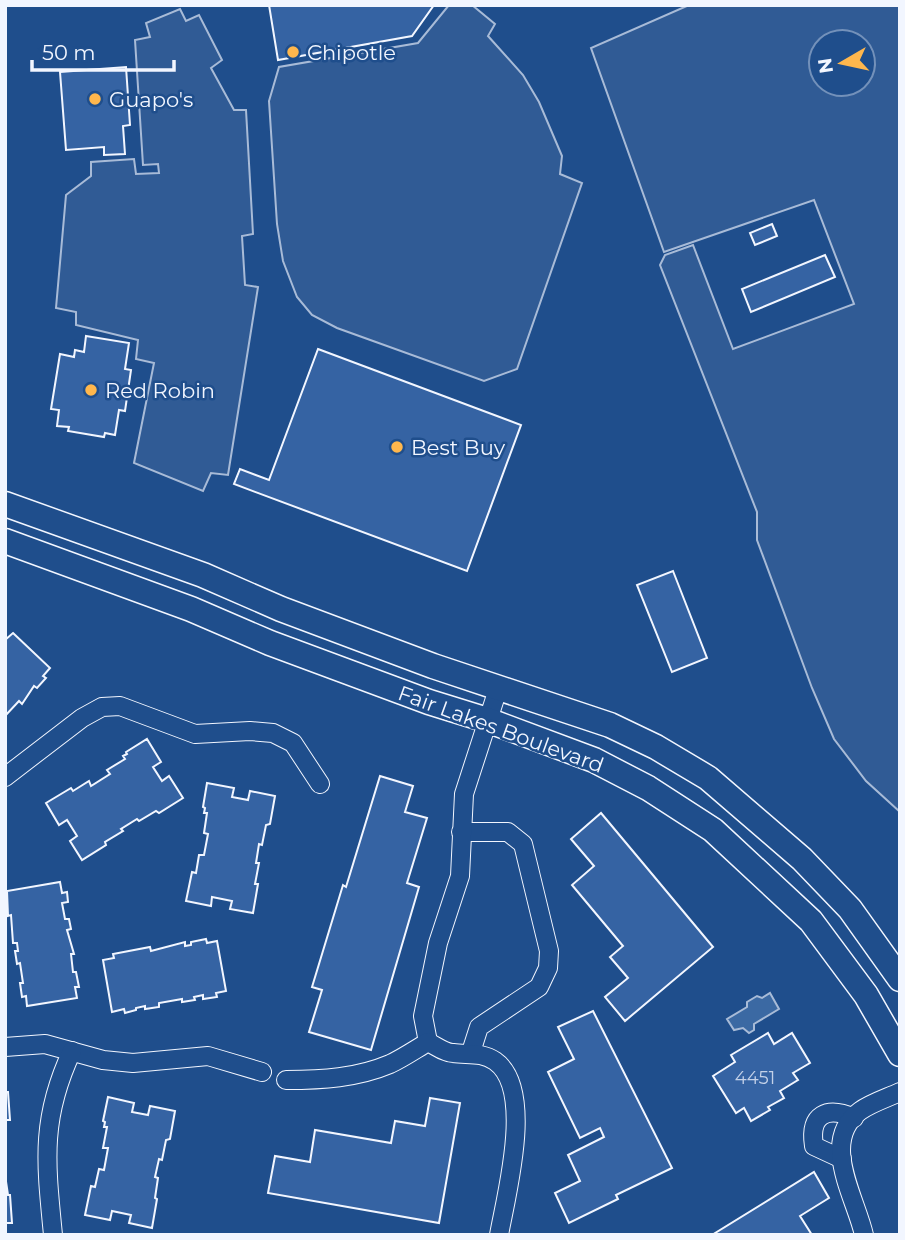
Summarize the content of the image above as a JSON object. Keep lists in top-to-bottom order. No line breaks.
{"streets":{"street":["Fair Lakes Boulevard"]},"places":["Chipotle","Guapo's","Red Robin","Best Buy"],"house_numbers":["4451"],"scale_bar":"50 m","north":"left"}
